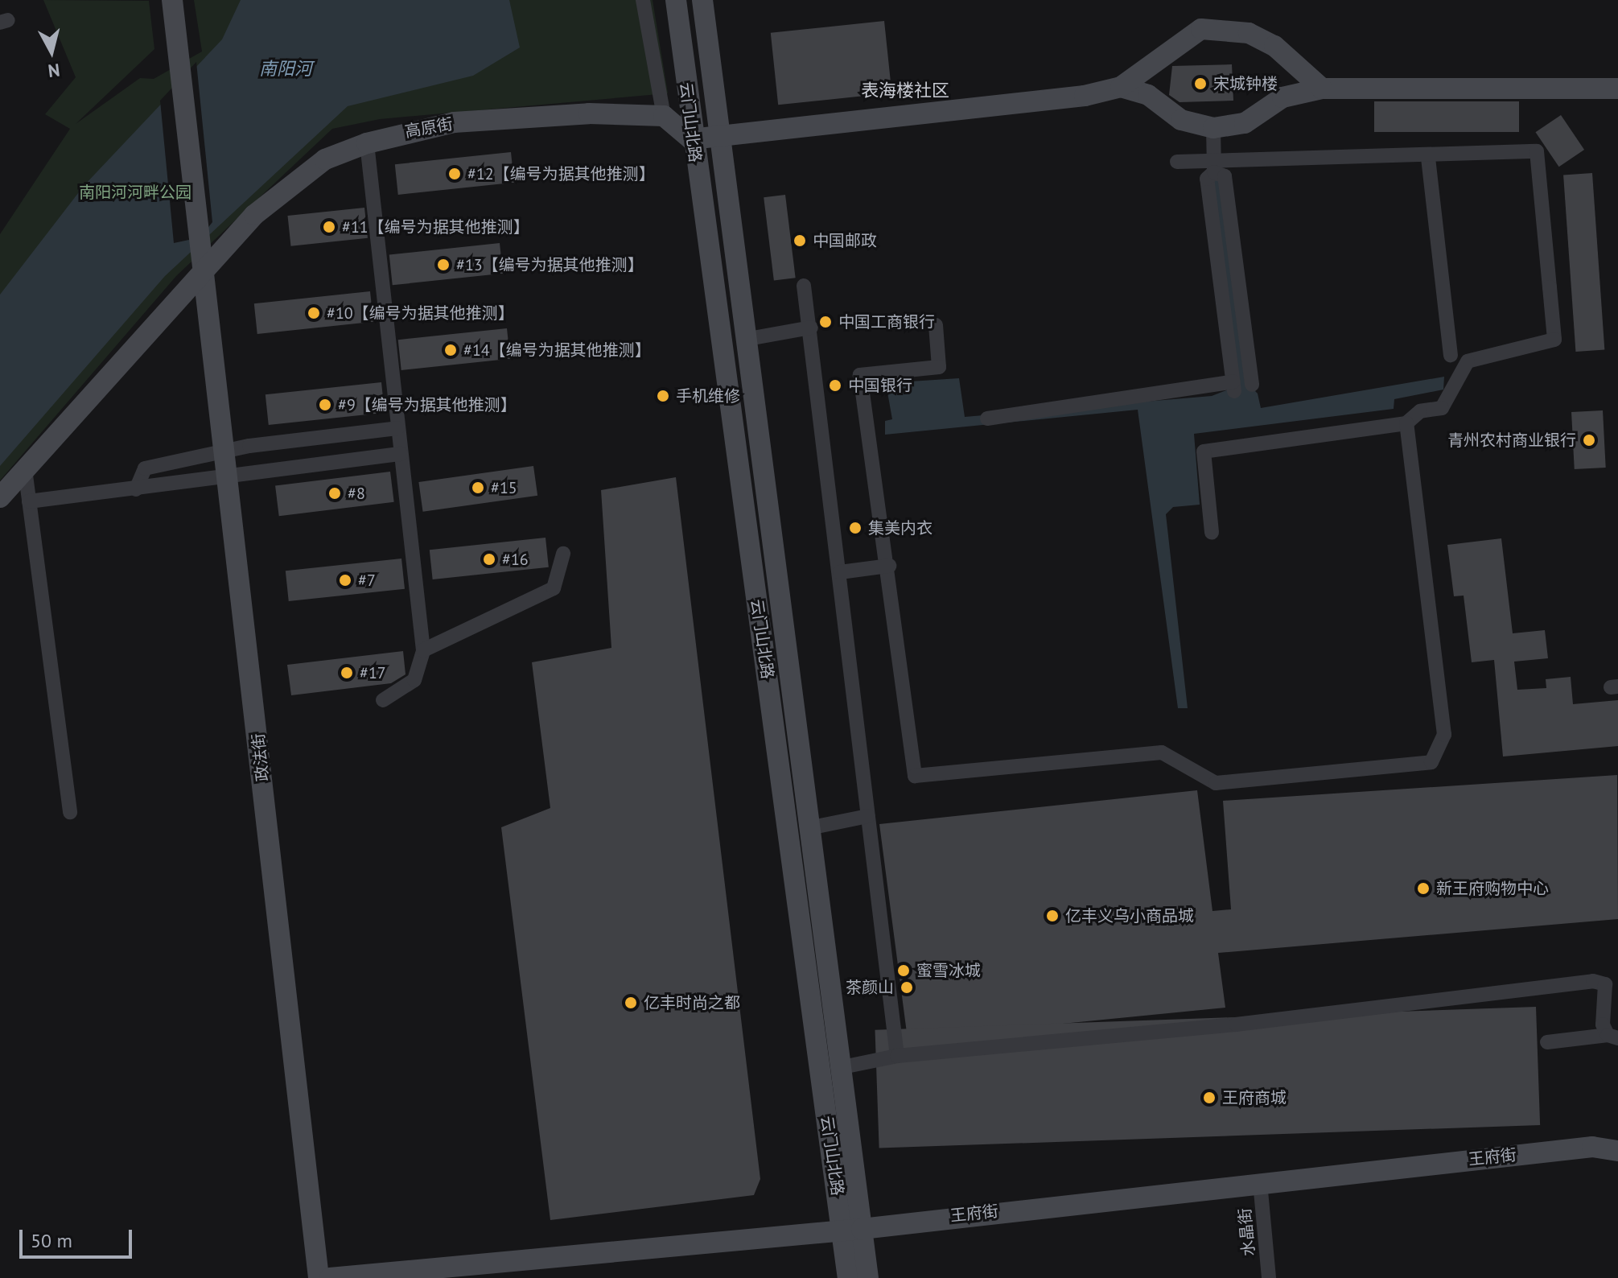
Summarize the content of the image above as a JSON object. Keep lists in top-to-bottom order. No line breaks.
{"streets":{"street":["云门山北路","高原街","政法街","王府街","水晶街"]},"crossings":[["云门山北路","王府街"],["高原街","政法街"],["王府街","水晶街"]],"districts":["表海楼社区"],"water":["南阳河"],"parks":["南阳河河畔公园"],"places":["宋城钟楼","#12【编号为据其他推测】","#11【编号为据其他推测】","中国邮政","#13【编号为据其他推测】","#10【编号为据其他推测】","中国工商银行","#14【编号为据其他推测】","中国银行","手机维修","#9【编号为据其他推测】","青州农村商业银行","#15","#8","集美内衣","#16","#7","#17","新王府购物中心","亿丰义乌小商品城","蜜雪冰城","茶颜山","亿丰时尚之都","王府商城"],"scale_bar":"50 m","north":"bottom"}
